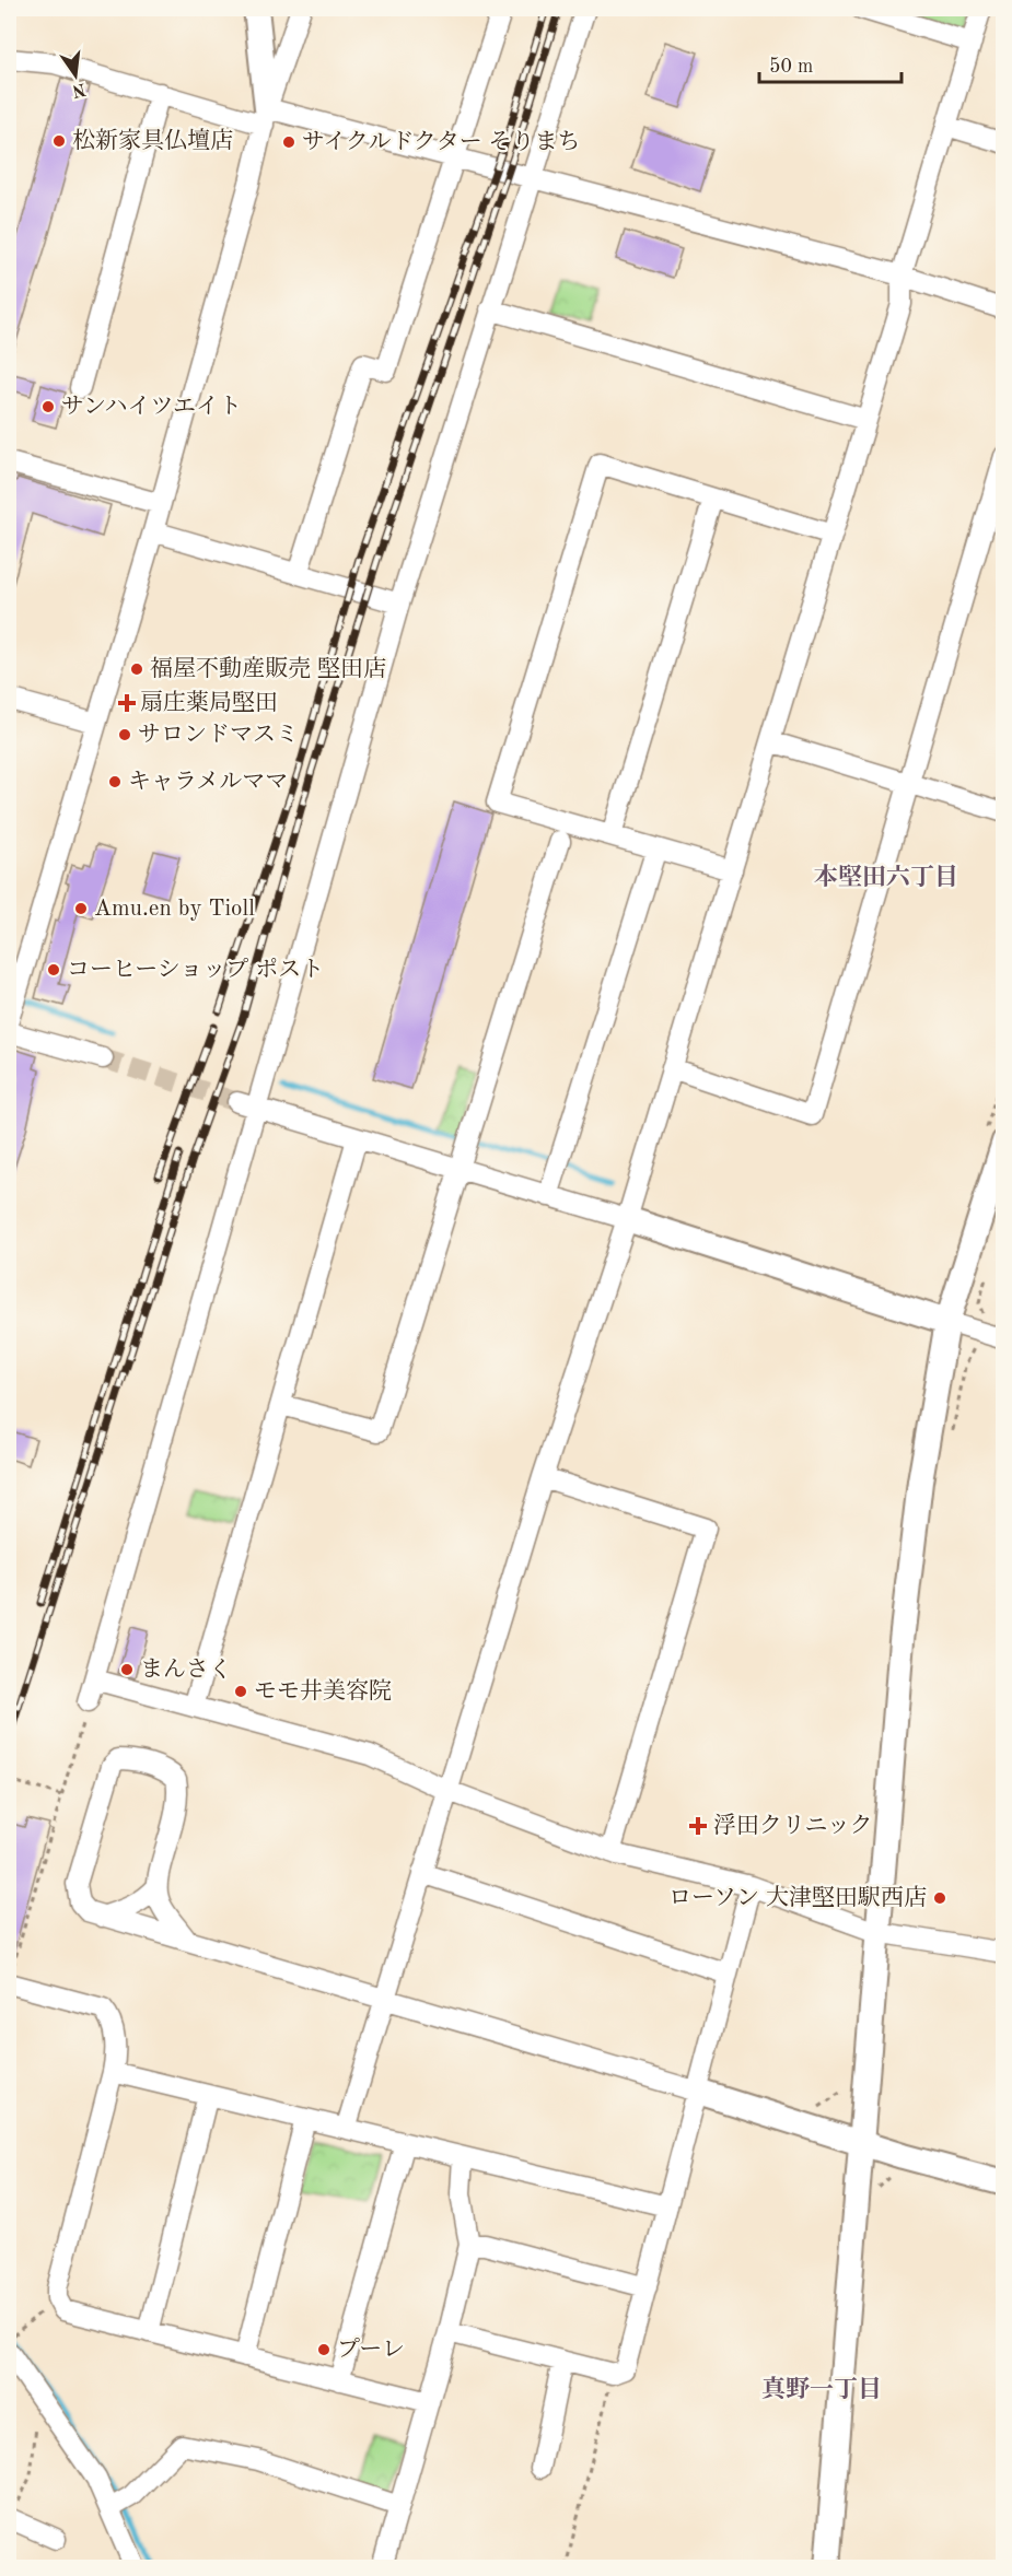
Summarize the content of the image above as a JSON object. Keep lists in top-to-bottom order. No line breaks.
{"districts":["本堅田六丁目","真野一丁目"],"places":{"other":["松新家具仏壇店","サイクルドクター そりまち","サンハイツエイト","福屋不動産販売 堅田店","サロンドマスミ","キャラメルママ","Amu.en by Tioll","コーヒーショップ ポスト","まんさく","モモ井美容院","ローソン 大津堅田駅西店","プーレ"],"health":["扇庄薬局堅田","浮田クリニック"]},"scale_bar":"50 m","north":"bottom"}
